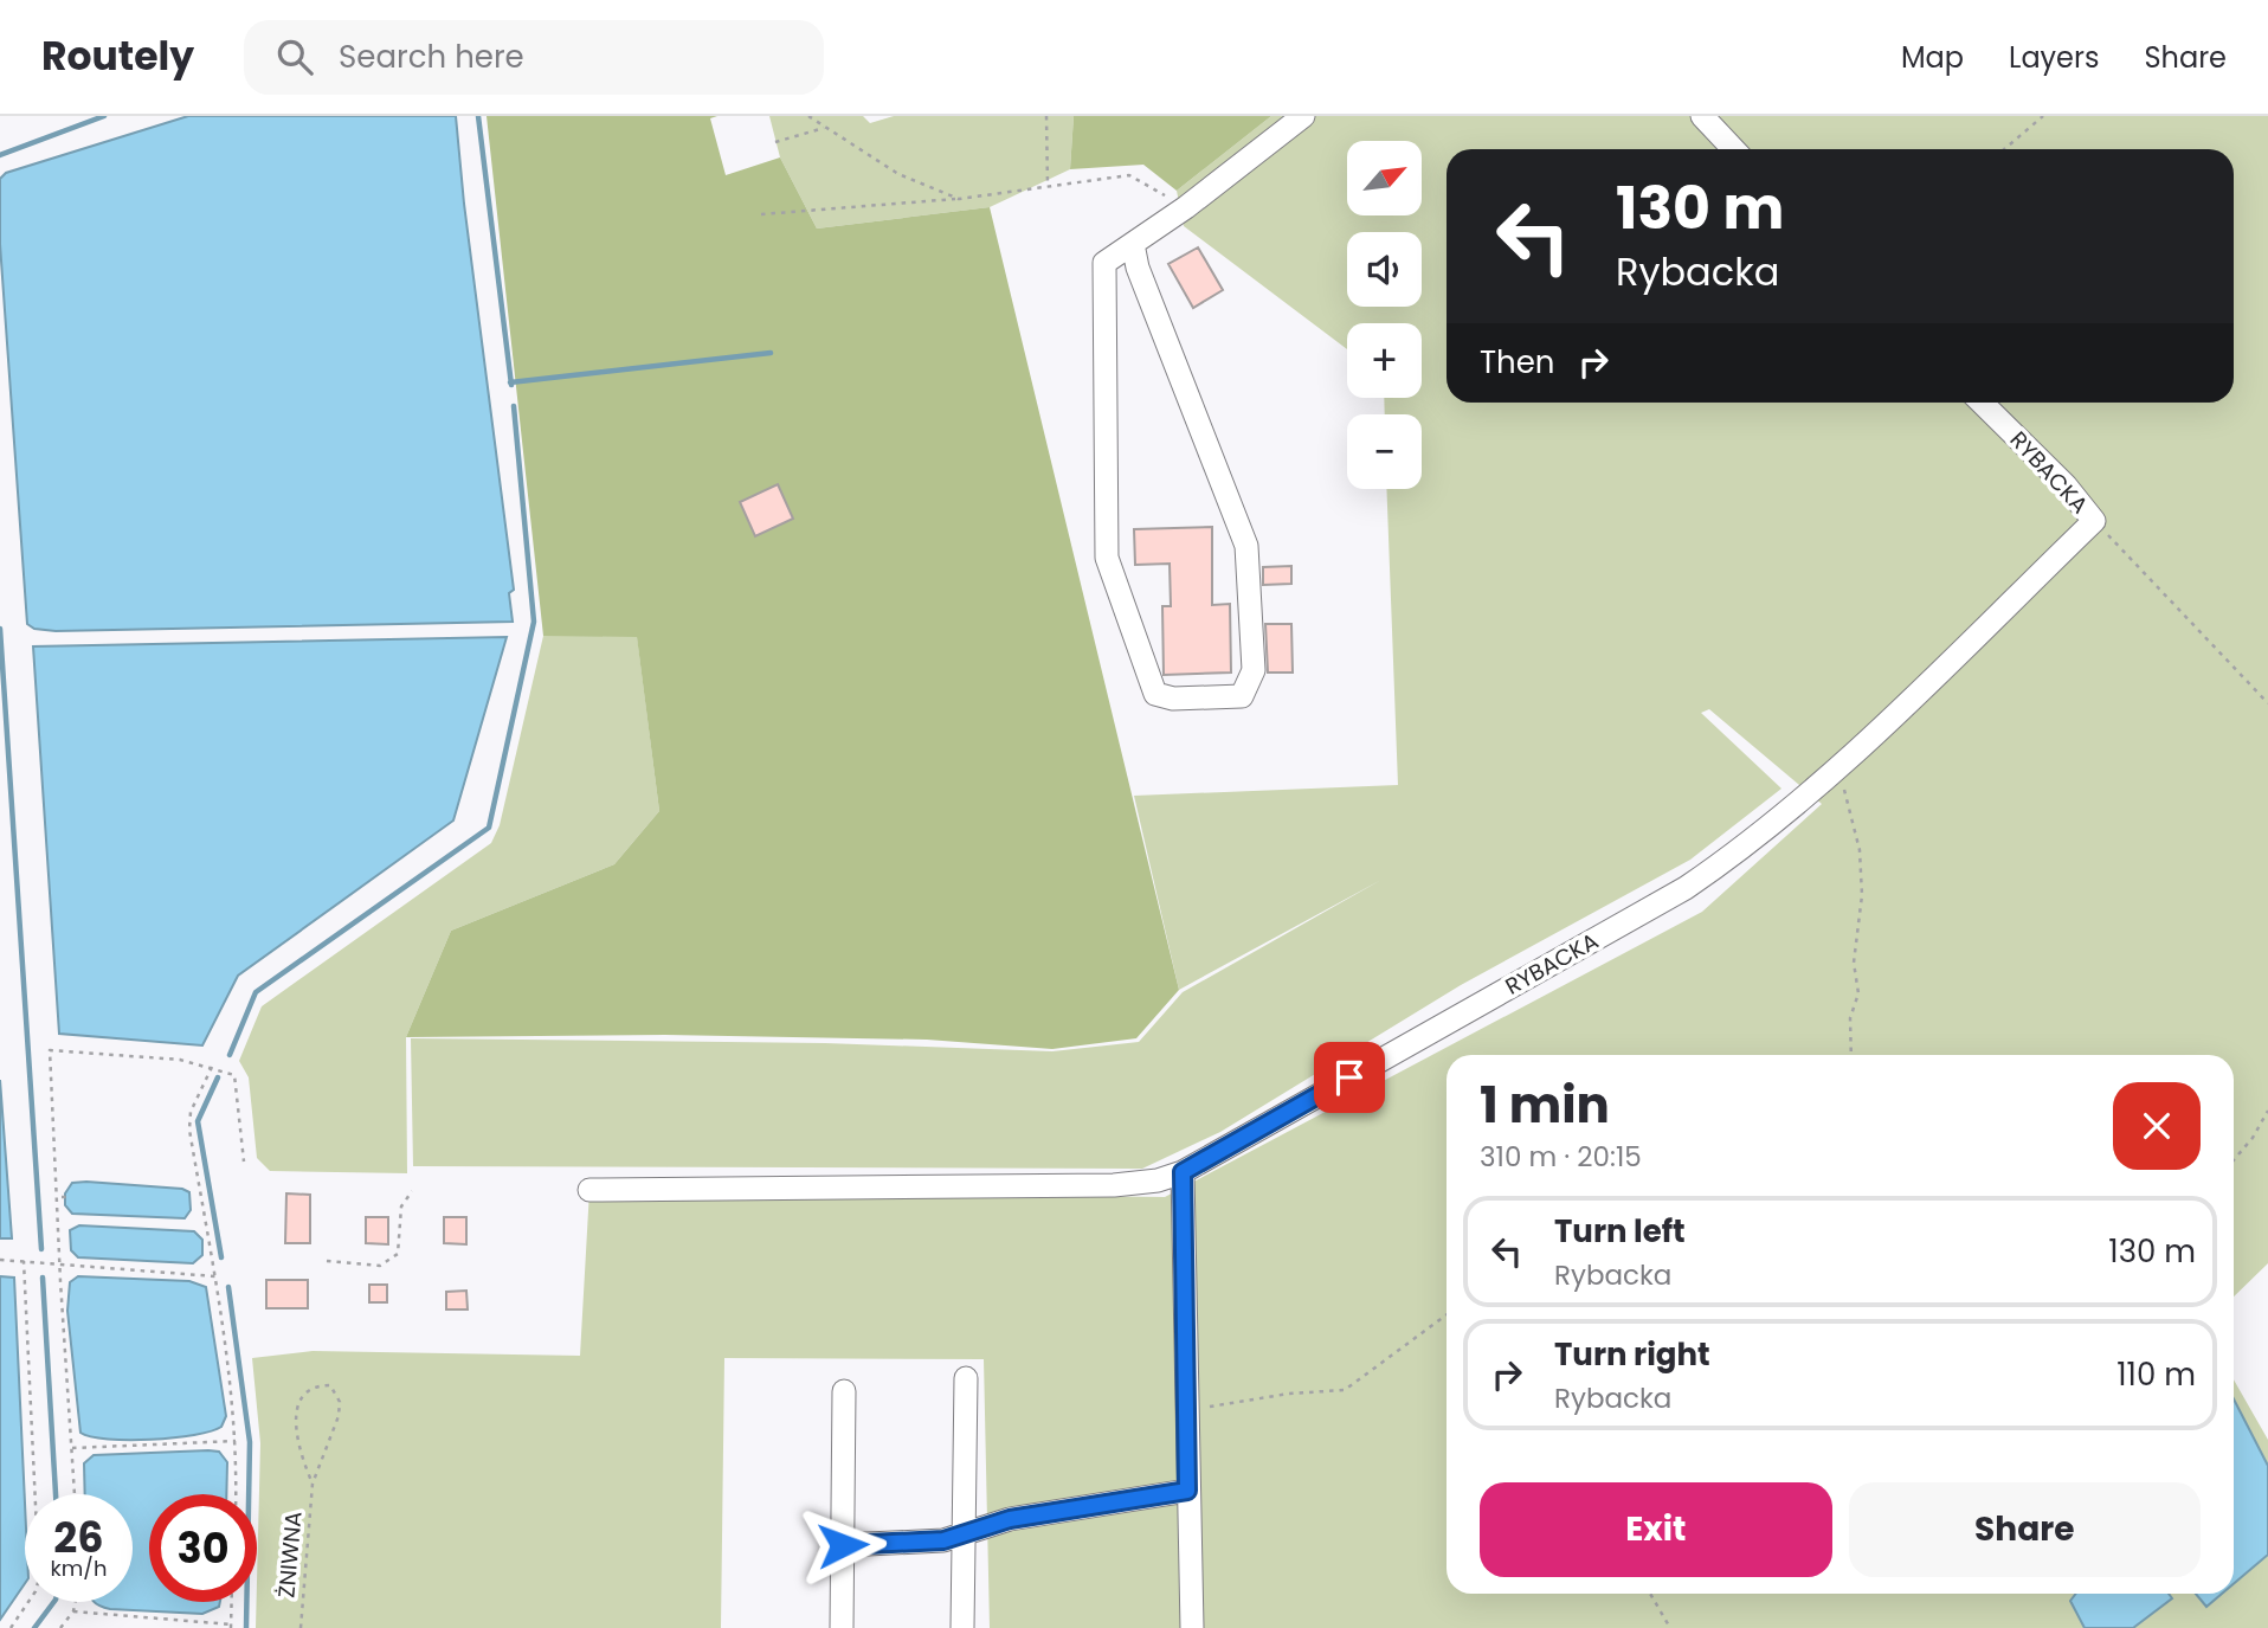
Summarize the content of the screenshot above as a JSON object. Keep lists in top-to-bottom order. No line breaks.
{"streets":{"street":["RYBACKA"],"path":["ŻNIWNA"]},"north":"top right","page":{"header":"Routely","search":"Search here","nav":["Map","Layers","Share"],"map_buttons":["+","−"],"turn":["130 m","Rybacka"],"then":"Then","heading":["1 min","310 m · 20:15"],"list":[{"name":"Turn left","note":"Rybacka","value":"130 m"},{"name":"Turn right","note":"Rybacka","value":"110 m"}],"buttons":["Exit","Share"],"speed":"26 km/h","limit":"30"}}
